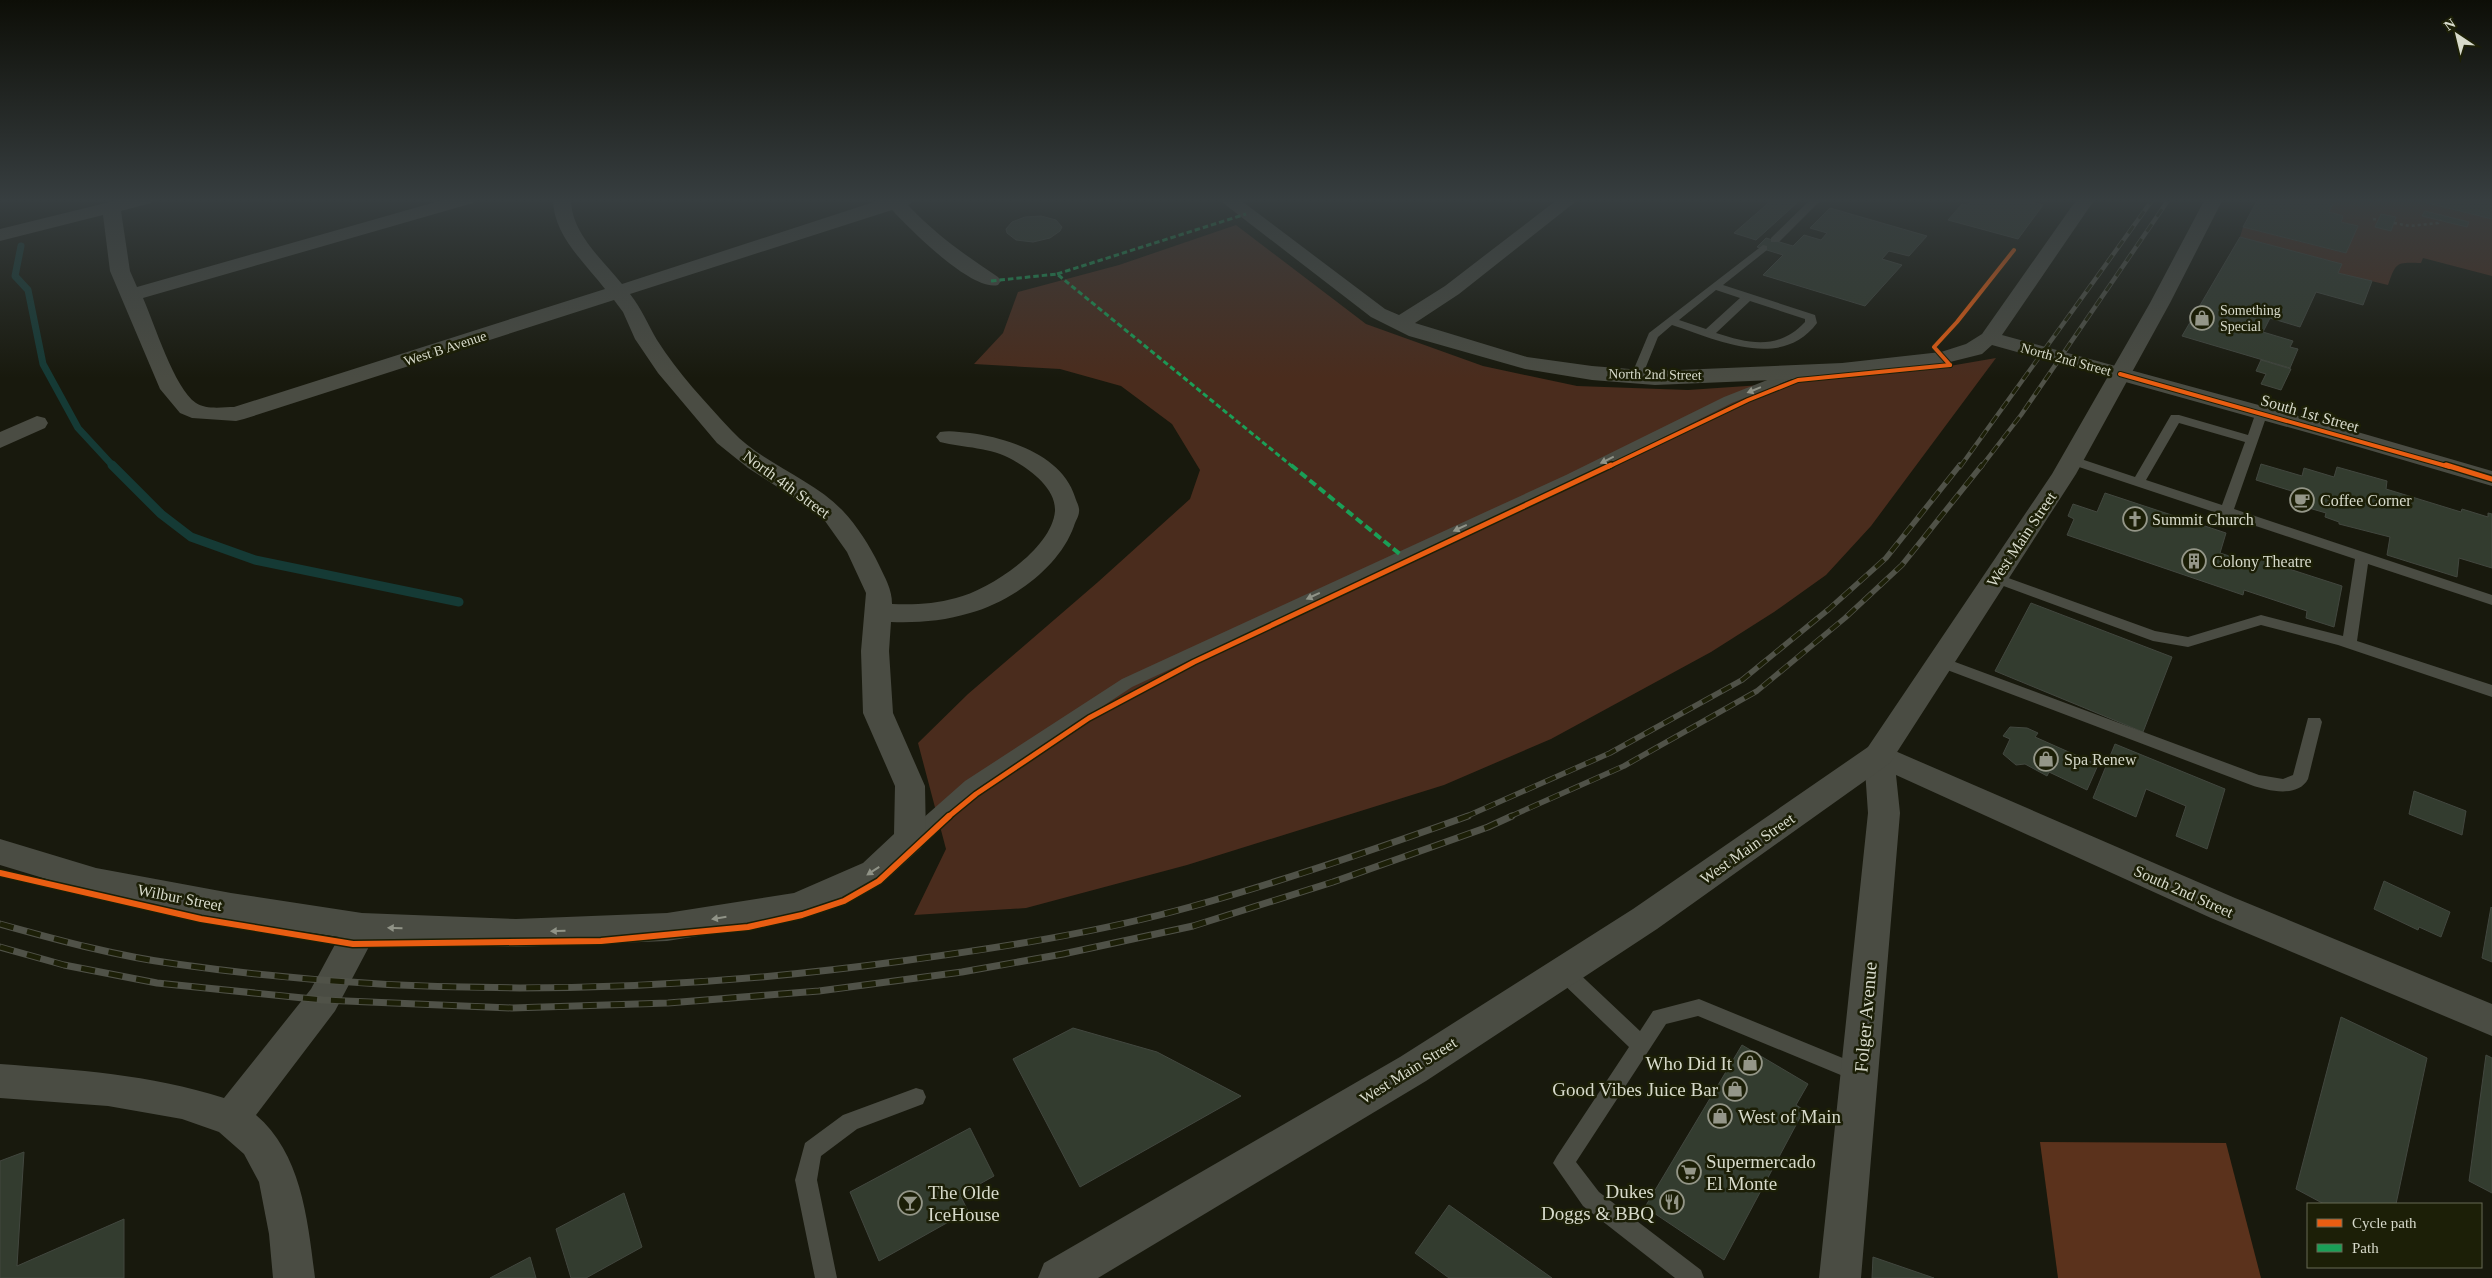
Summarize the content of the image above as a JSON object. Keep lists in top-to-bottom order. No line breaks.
{"streets":{"street":["West B Avenue","North 2nd Street","South 1st Street","North 4th Street","West Main Street","South 2nd Street","Wilbur Street","Folger Avenue"]},"crossings":[["West B Avenue","North 4th Street"],["North 2nd Street","South 1st Street"],["North 2nd Street","West Main Street"],["South 1st Street","West Main Street"],["North 4th Street","Wilbur Street"],["West Main Street","South 2nd Street"],["West Main Street","Folger Avenue"],["South 2nd Street","Folger Avenue"]],"one_way":["Wilbur Street"],"places":{"shop":["Something Special","Spa Renew","Who Did It","Good Vibes Juice Bar","West of Main"],"cafe":["Coffee Corner"],"church":["Summit Church"],"building":["Colony Theatre"],"supermarket":["Supermercado El Monte"],"restaurant":["Dukes Doggs & BBQ"],"bar":["The Olde IceHouse"]},"legend":["Cycle path","Path"],"north":"top left"}
